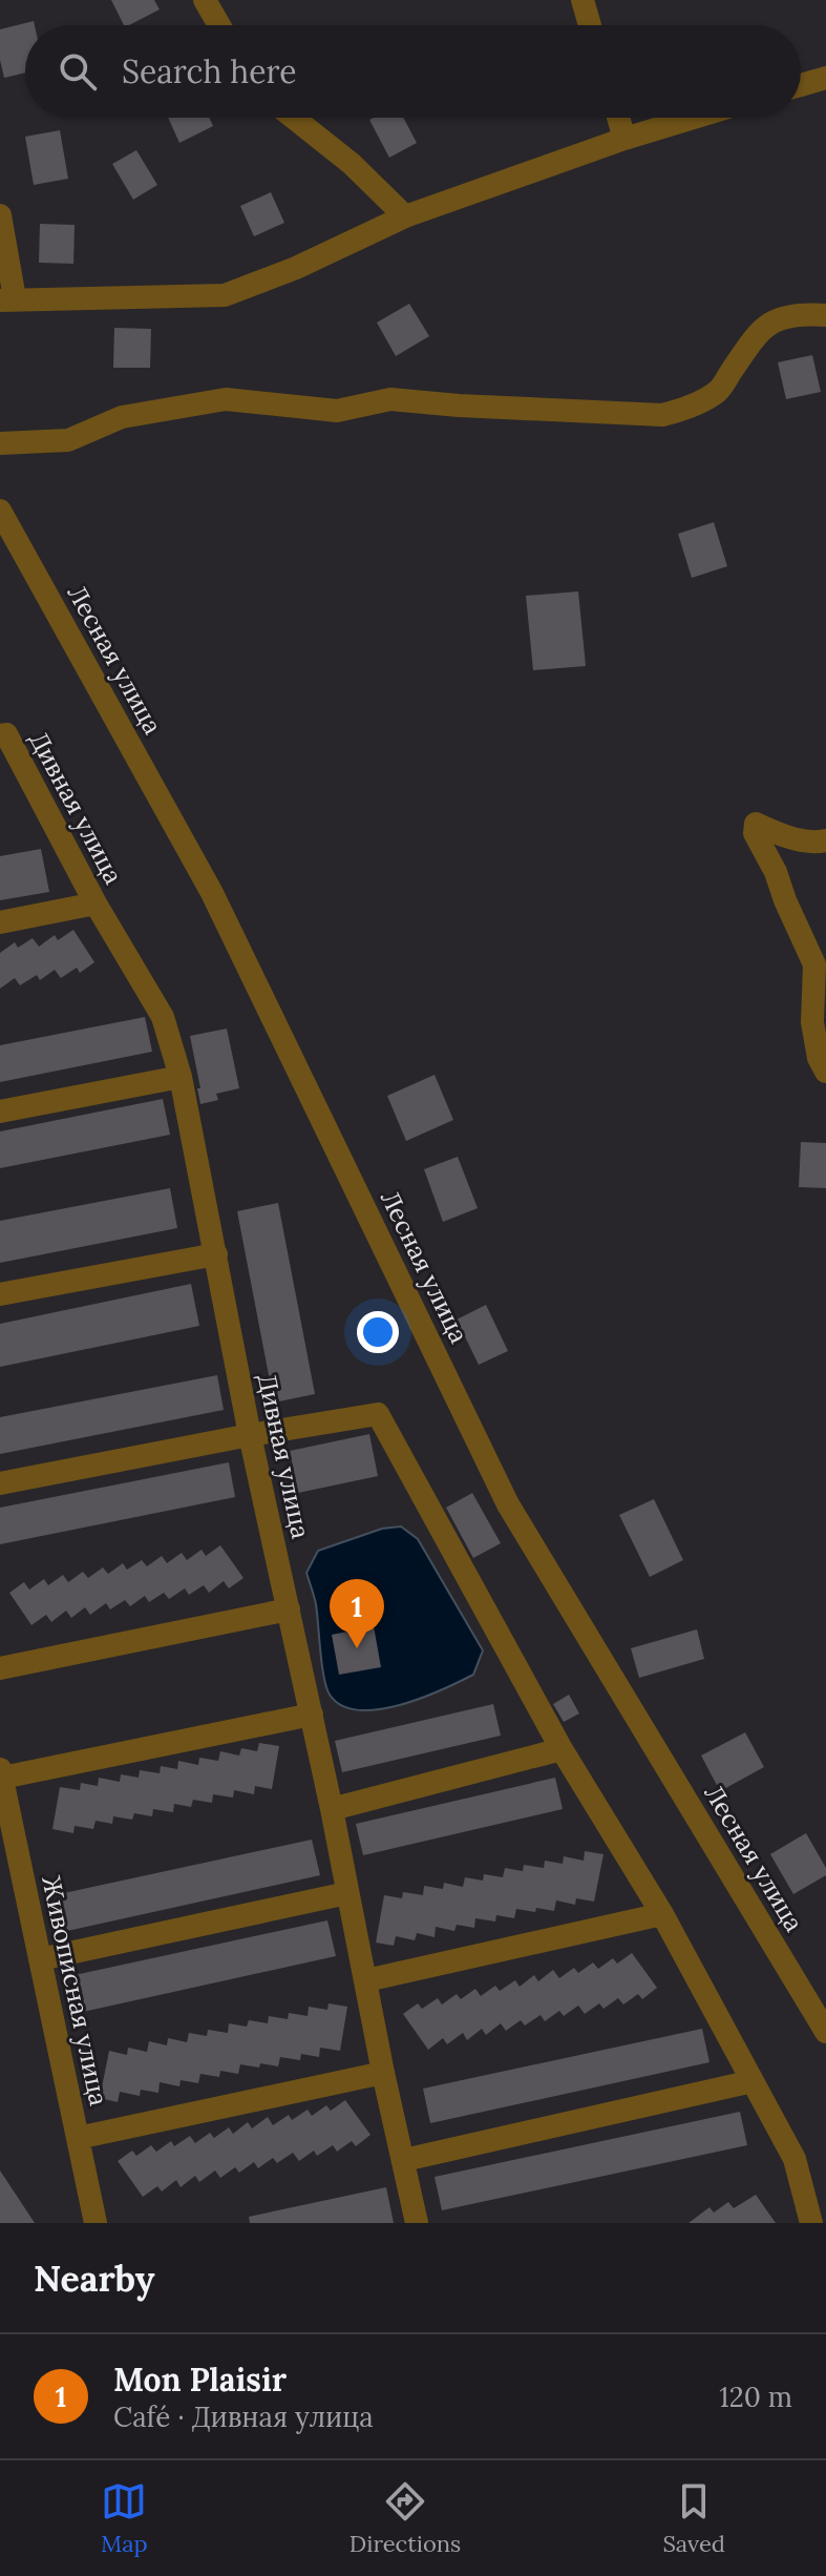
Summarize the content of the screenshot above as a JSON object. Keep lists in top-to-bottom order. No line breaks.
{"streets":{"street":["Лесная улица","Дивная улица","Живописная улица"]},"page":{"search":"Search here","pins":"1","heading":"Nearby","list":[{"mark":"1","name":"Mon Plaisir","note":"Café · Дивная улица","value":"120 m"}],"nav":["Map","Directions","Saved"]}}
